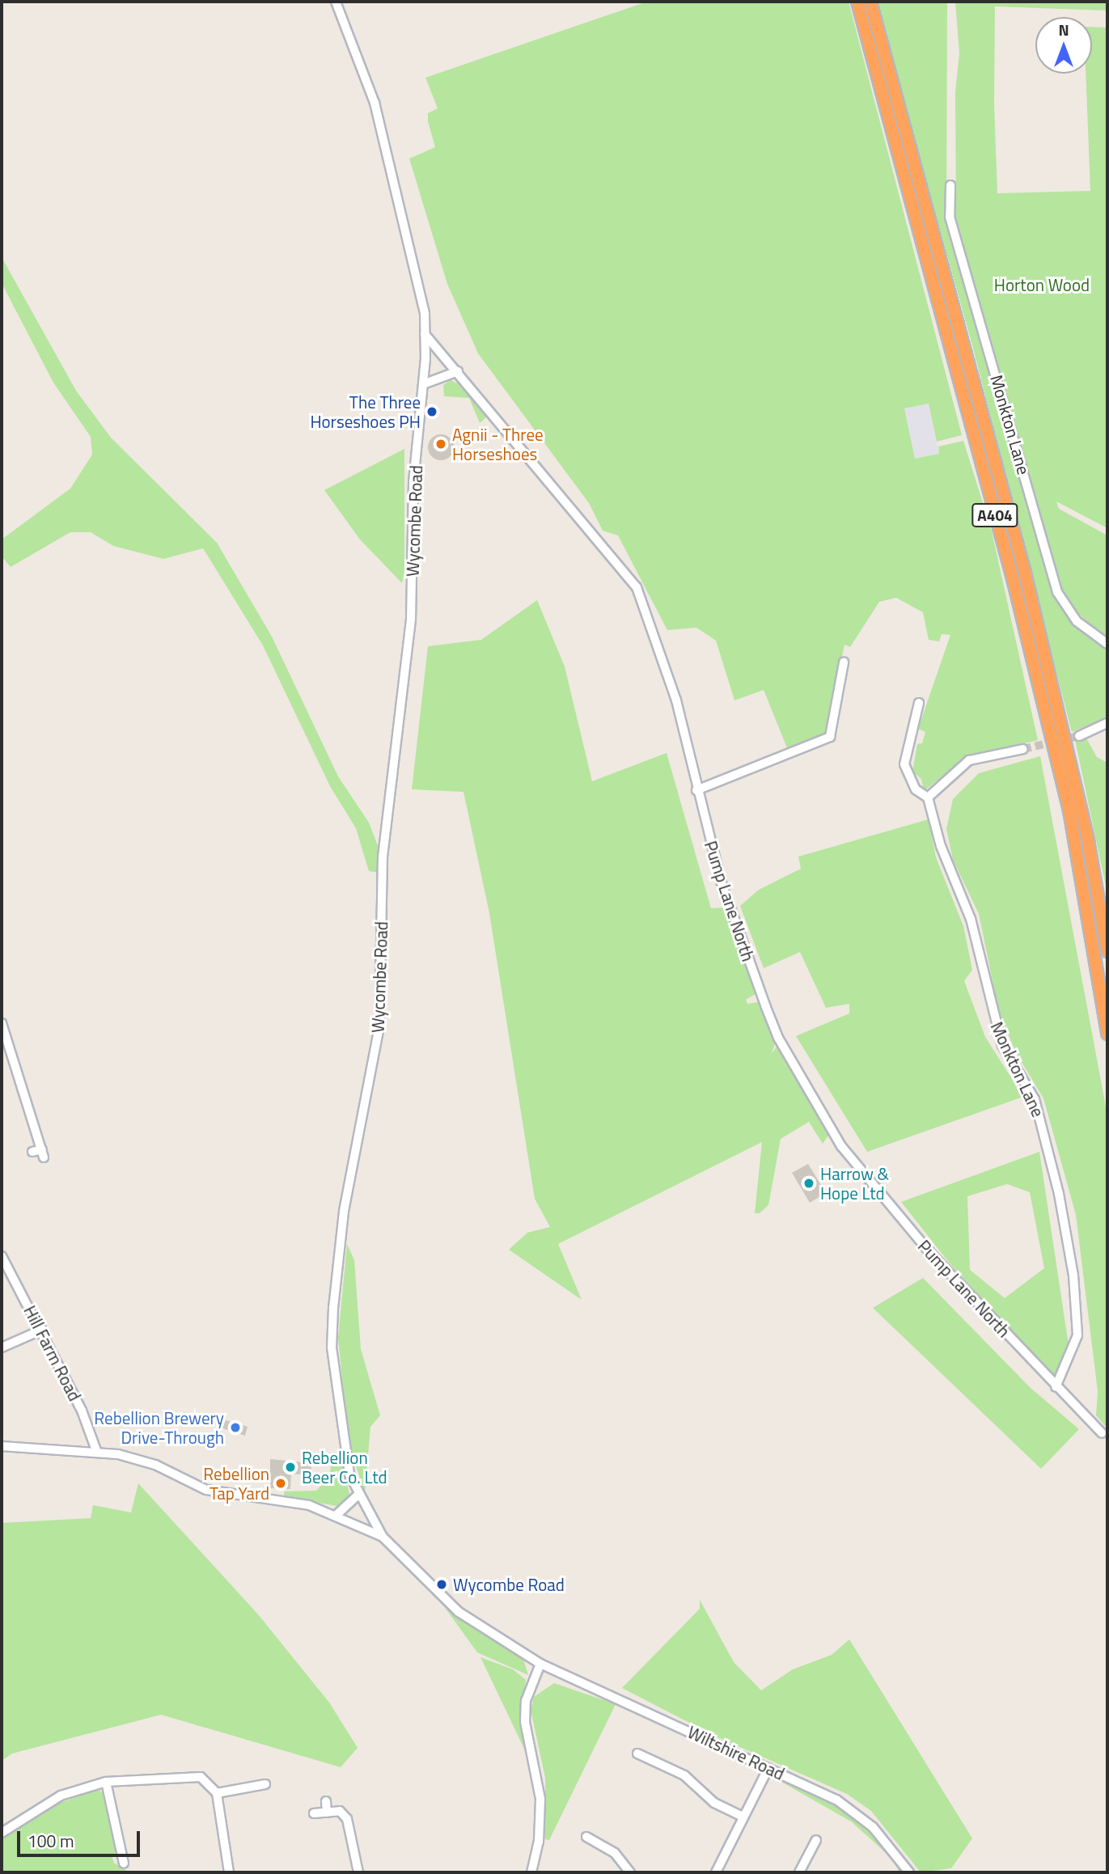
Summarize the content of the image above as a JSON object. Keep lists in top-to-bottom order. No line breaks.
{"streets":{"highway":["A404"],"street":["Monkton Lane","Wycombe Road","Pump Lane North","Hill Farm Road","Wiltshire Road"]},"crossings":[["Monkton Lane","Pump Lane North"],["Wycombe Road","Pump Lane North"],["Wycombe Road","Wiltshire Road"]],"parks":["Horton Wood"],"places":["The Three Horseshoes PH","Agnii - Three Horseshoes","Harrow & Hope Ltd","Rebellion Brewery Drive-Through","Rebellion Beer Co. Ltd","Rebellion Tap Yard","Wycombe Road"],"scale_bar":"100 m","north":"top"}
